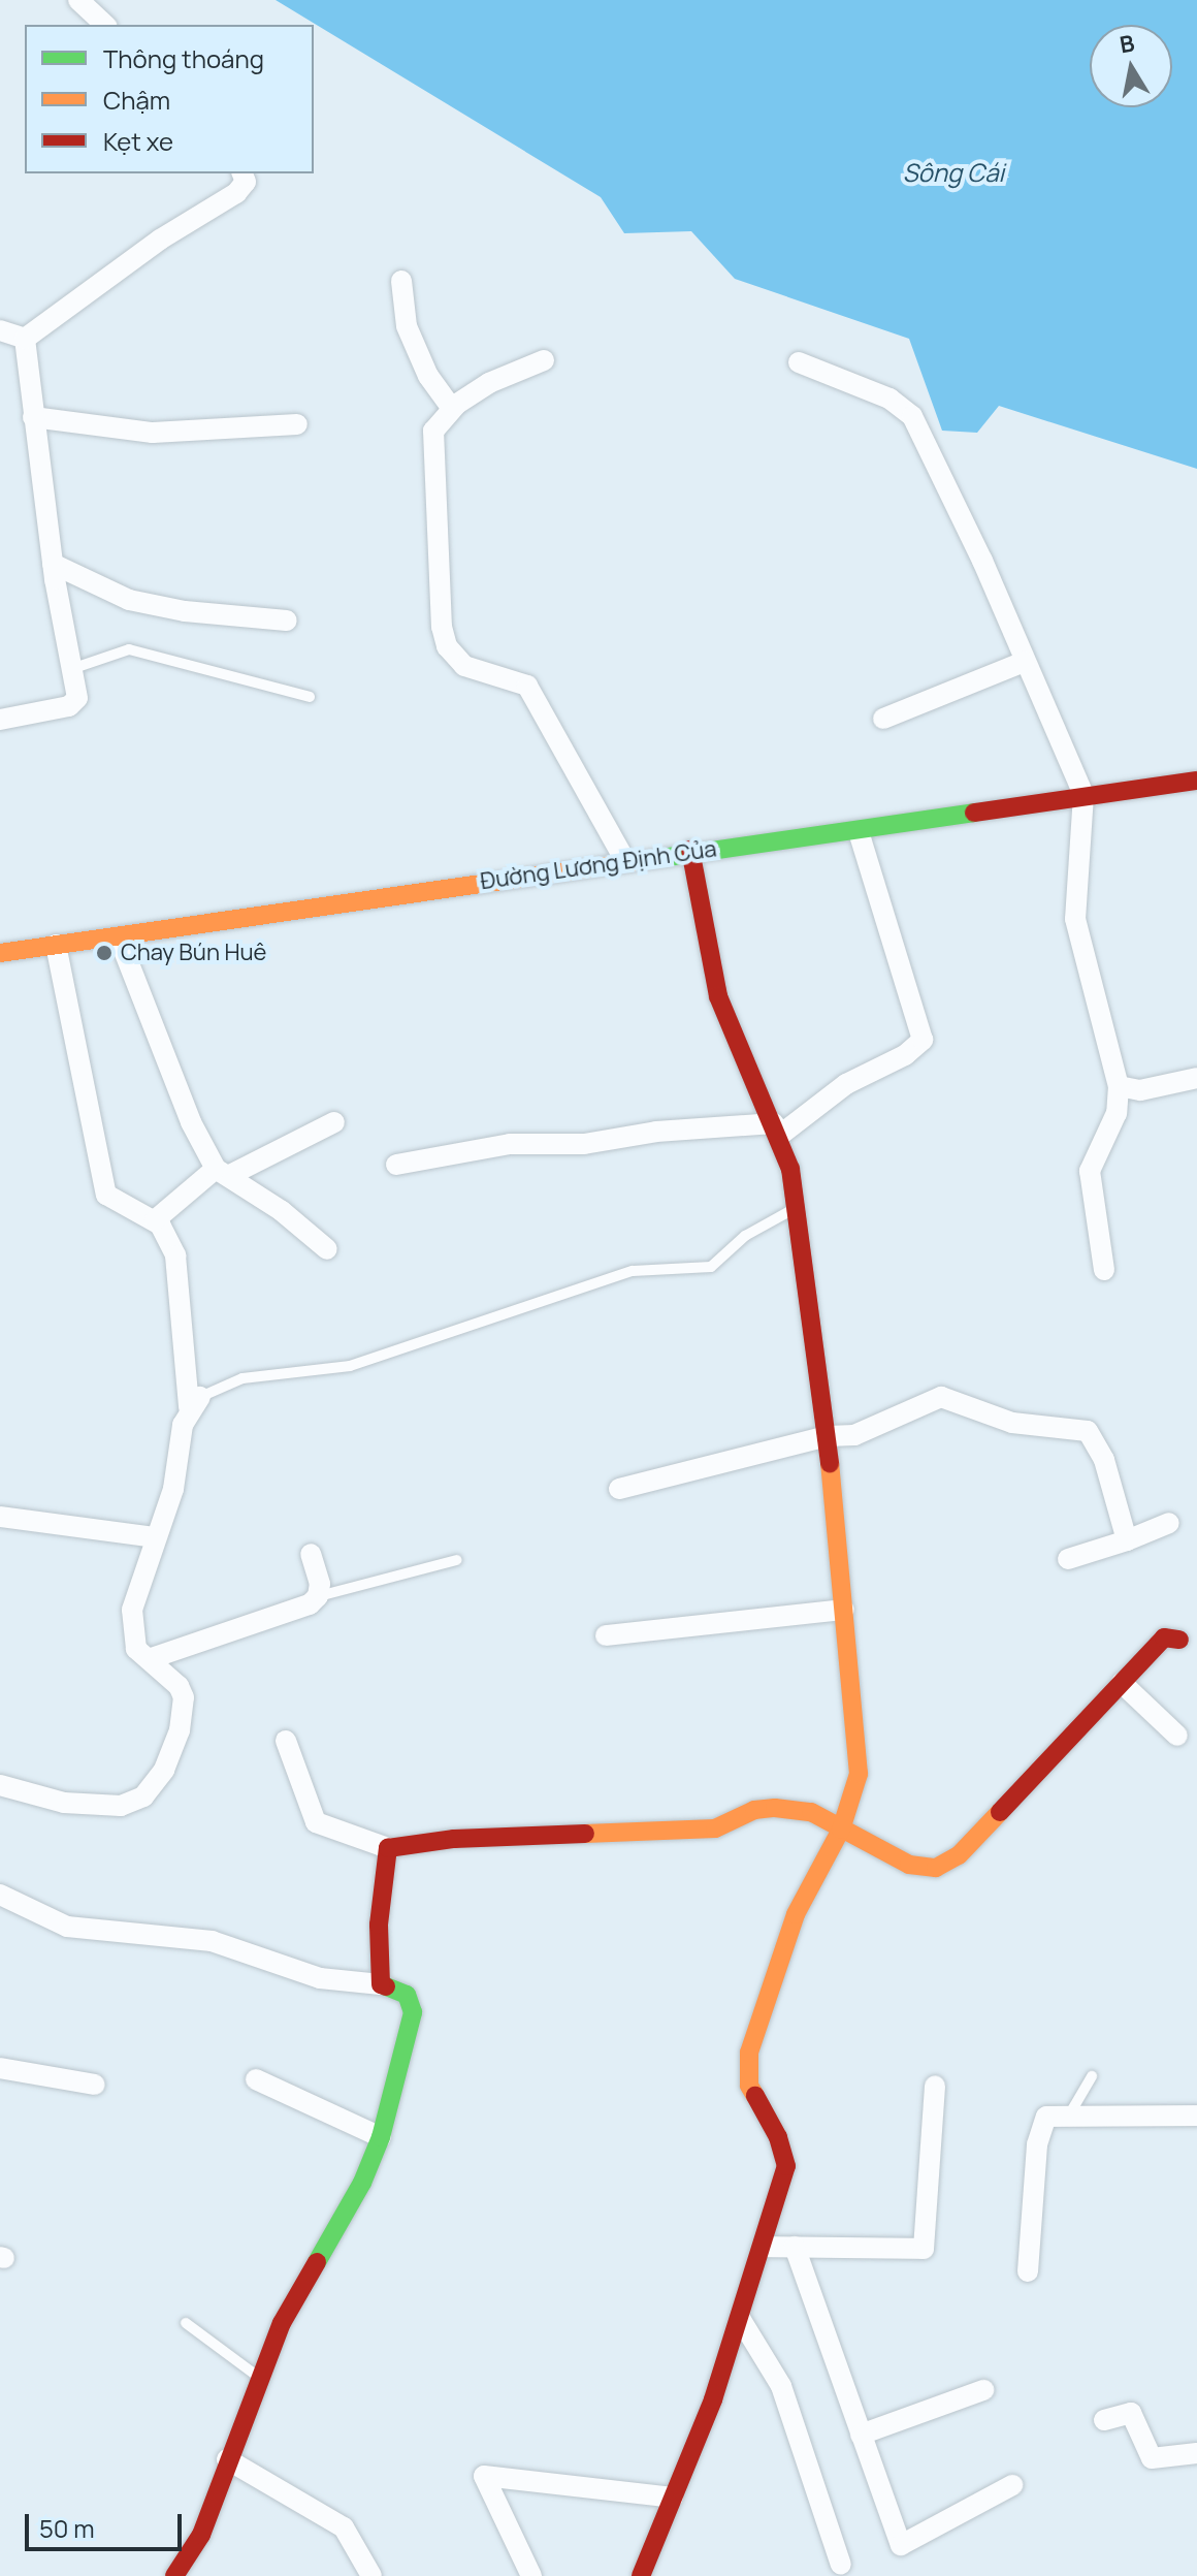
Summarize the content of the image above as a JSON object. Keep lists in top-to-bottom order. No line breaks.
{"streets":{"street":["Đường Lương Định Của"]},"water":["Sông Cái"],"places":["Chay Bún Huê"],"legend":["Thông thoáng","Chậm","Kẹt xe"],"scale_bar":"50 m","north":"top"}
